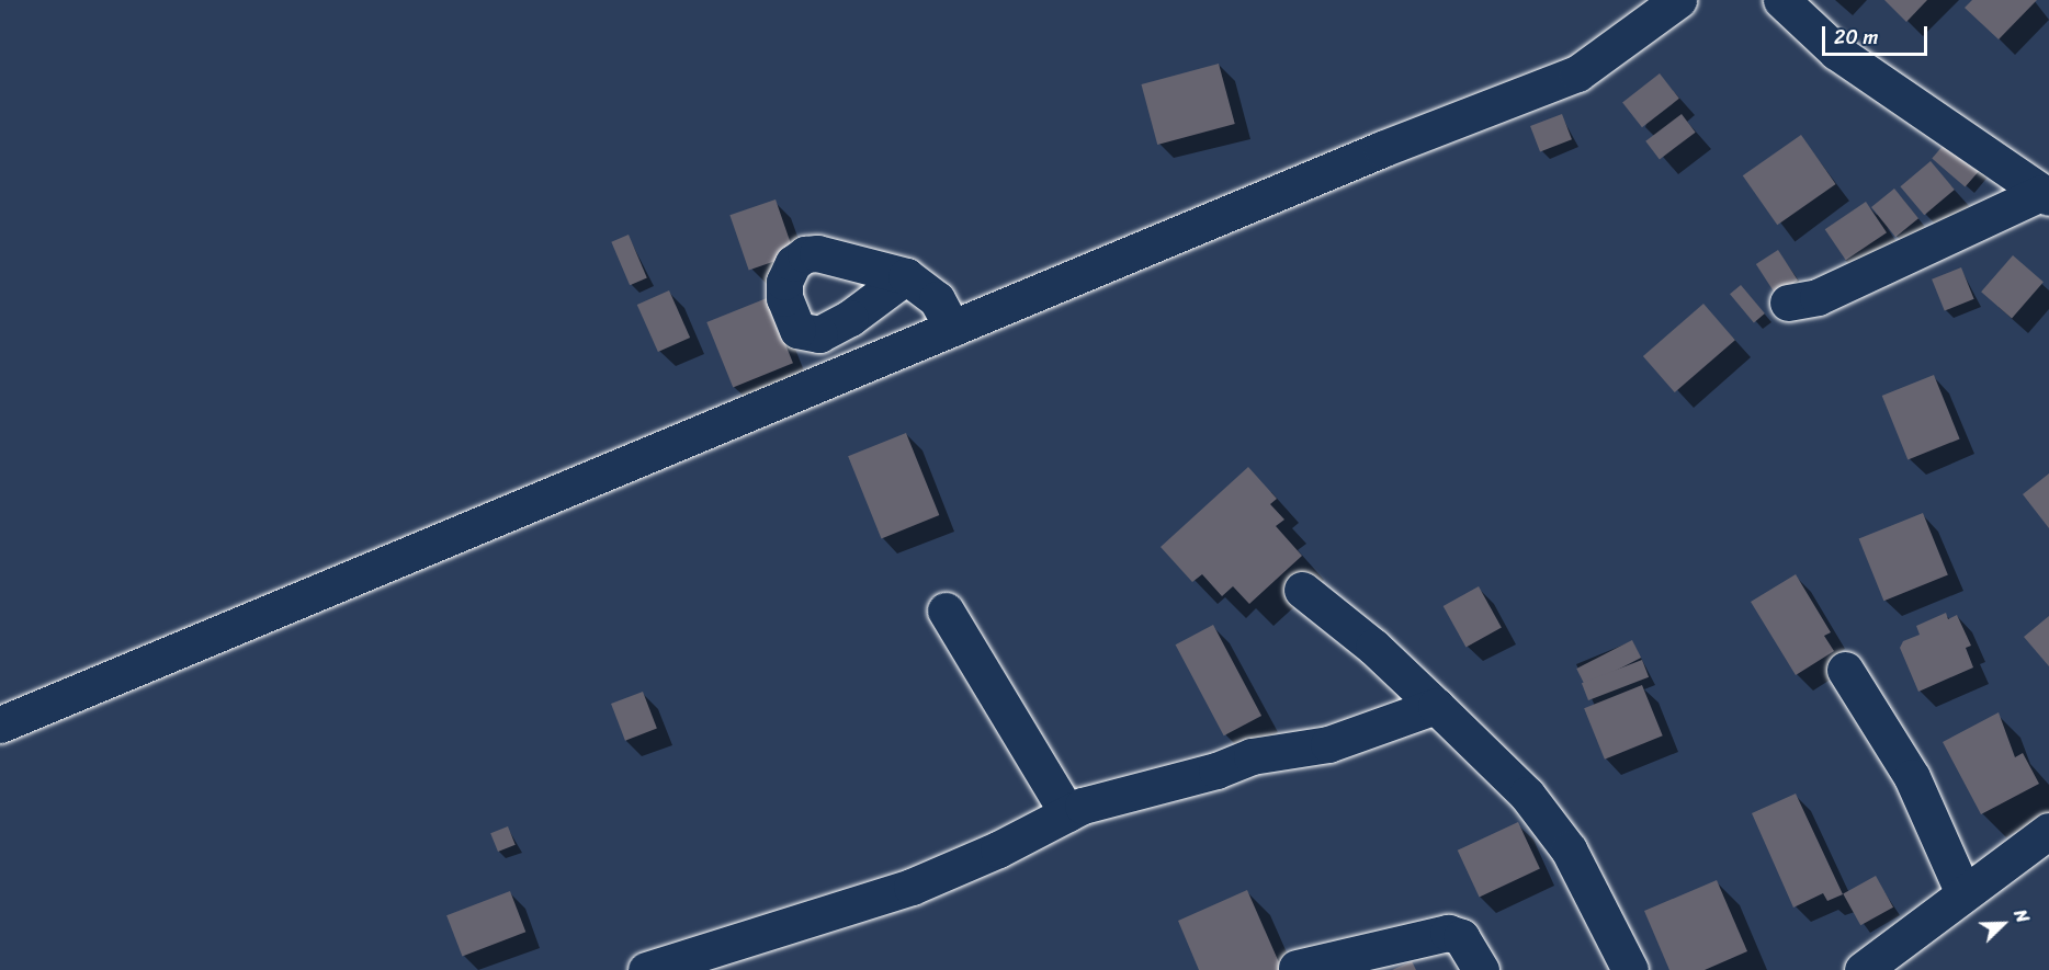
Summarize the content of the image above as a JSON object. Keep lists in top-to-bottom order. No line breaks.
{"scale_bar":"20 m","north":"top right"}
